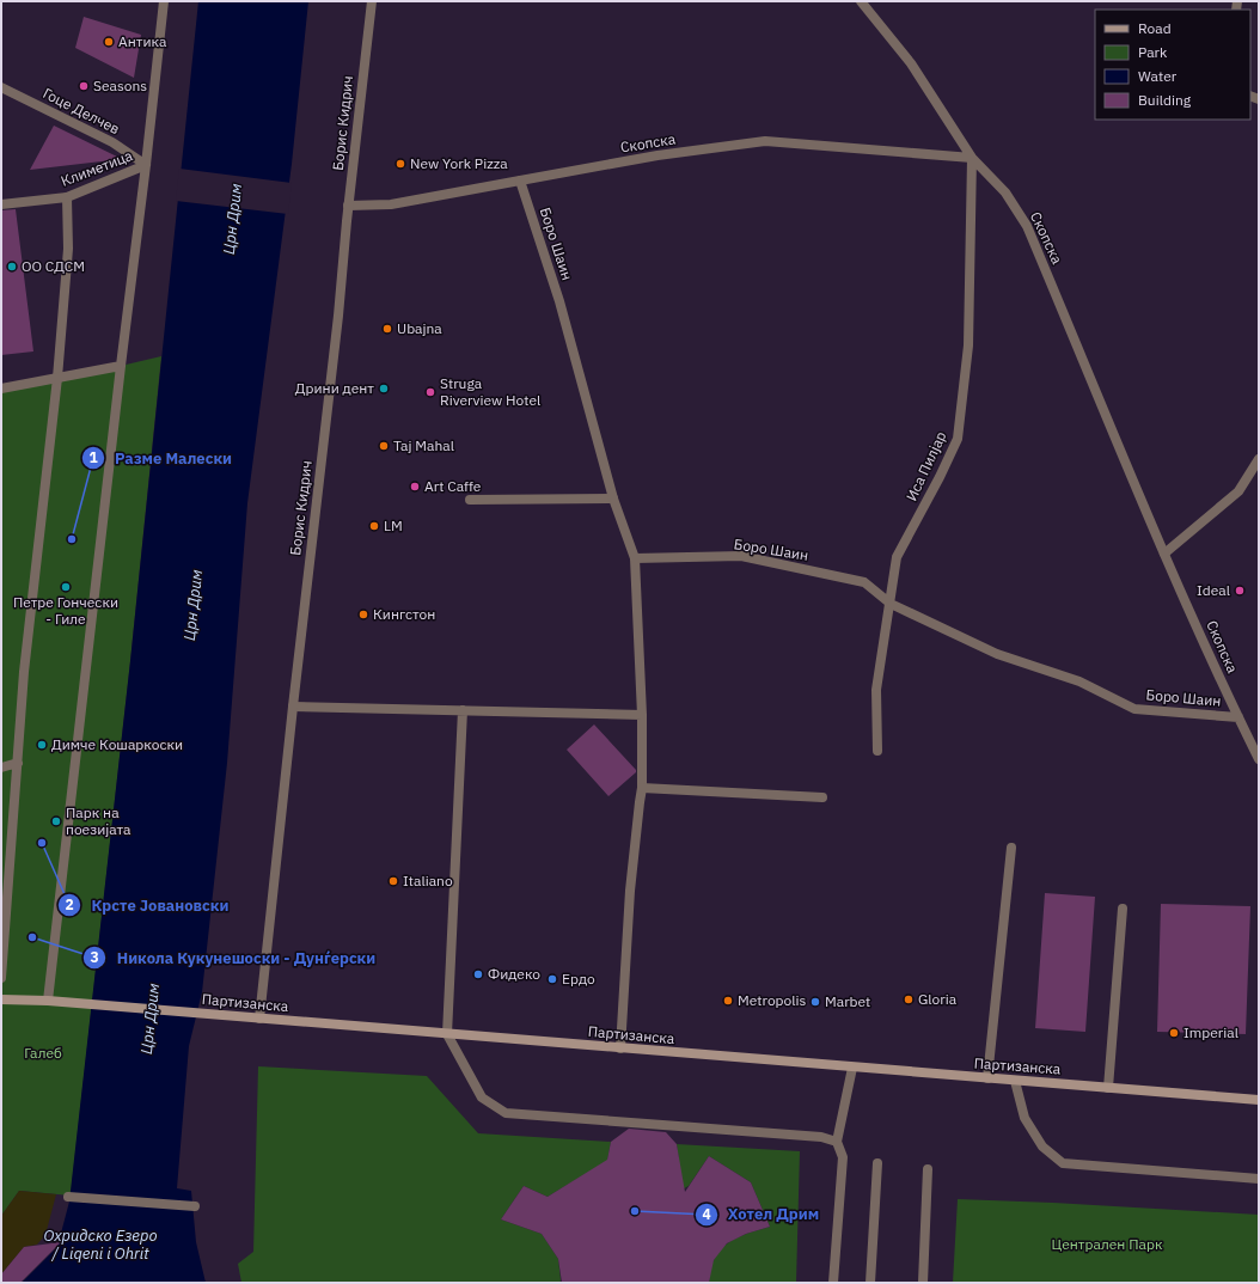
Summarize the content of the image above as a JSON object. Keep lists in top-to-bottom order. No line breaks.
{"streets":{"main road":["Партизанска"],"street":["Гоце Делчев","Борис Кидрич","Скопска","Климетица","Боро Шаин","Иса Пилјар"]},"crossings":[["Гоце Делчев","Климетица"],["Борис Кидрич","Скопска"],["Борис Кидрич","Партизанска"],["Скопска","Боро Шаин"],["Скопска","Иса Пилјар"],["Боро Шаин","Иса Пилјар"]],"water":["Црн Дрим","Охридско Езеро / Liqeni i Ohrit"],"parks":["Галеб","Централен Парк"],"places":["Aнтика","Seasons","New York Pizza","ОО СДСМ","Ubajna","Дрини дент","Struga Riverview Hotel","Taj Mahal","Art Caffe","LM","Разме Малески","Петре Гончески - Гиле","Ideal","Кингстон","Димче Кошаркоски","Парк на поезијата","Крсте Јовановски","Italiano","Никола Кукунешоски - Дунѓерски","Фидеко","Ердо","Gloria","Metropolis","Marbet","Imperial","Хотел Дрим"],"legend":["Road","Park","Water","Building"]}
